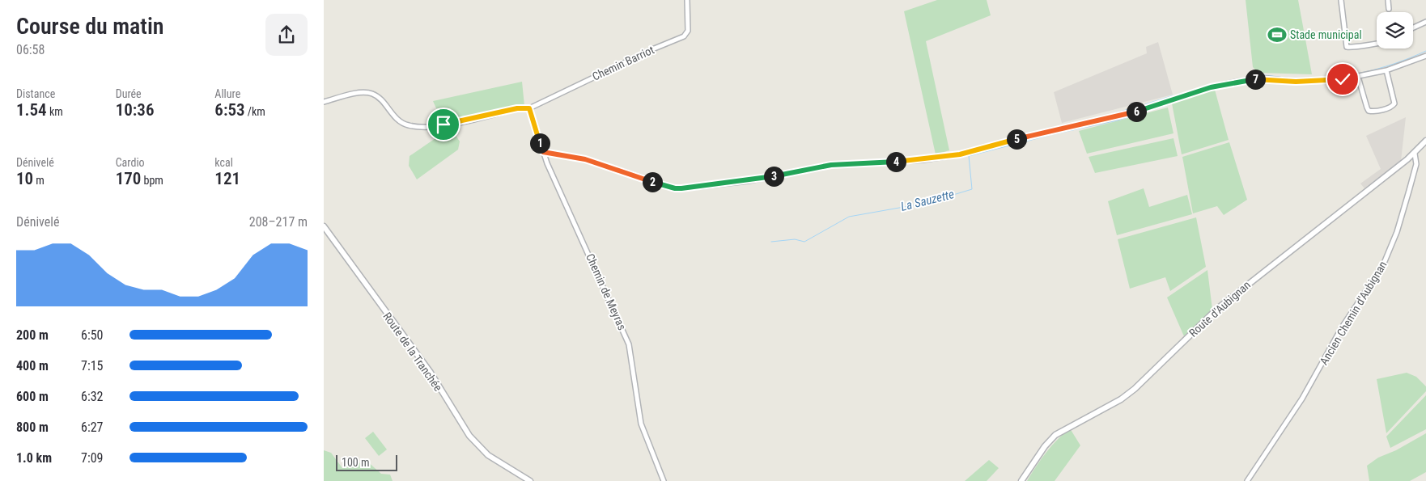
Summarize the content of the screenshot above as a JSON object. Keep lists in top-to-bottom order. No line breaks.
{"streets":{"street":["Chemin Barriot","Chemin de Meyras","Route d'Aubignan","Ancien Chemin d'Aubignan","Route de la Tranchée"]},"crossings":[["Chemin Barriot","Chemin de Meyras"],["Route d'Aubignan","Ancien Chemin d'Aubignan"]],"water":["La Sauzette"],"places":{"sports":["Stade municipal"]},"scale_bar":"100 m","page":{"heading":["Course du matin","06:58"],"stats":[["Distance","1.54 km"],["Durée","10:36"],["Allure","6:53 /km"],["Dénivelé","10 m"],["Cardio","170 bpm"],["kcal","121"]],"pins":["7","6","5","1","4","3","2"],"chart":["Dénivelé","208–217 m"],"list":[{"name":"200 m","note":"6:50"},{"name":"400 m","note":"7:15"},{"name":"600 m","note":"6:32"},{"name":"800 m","note":"6:27"},{"name":"1.0 km","note":"7:09"}],"scale":"100 m"}}
